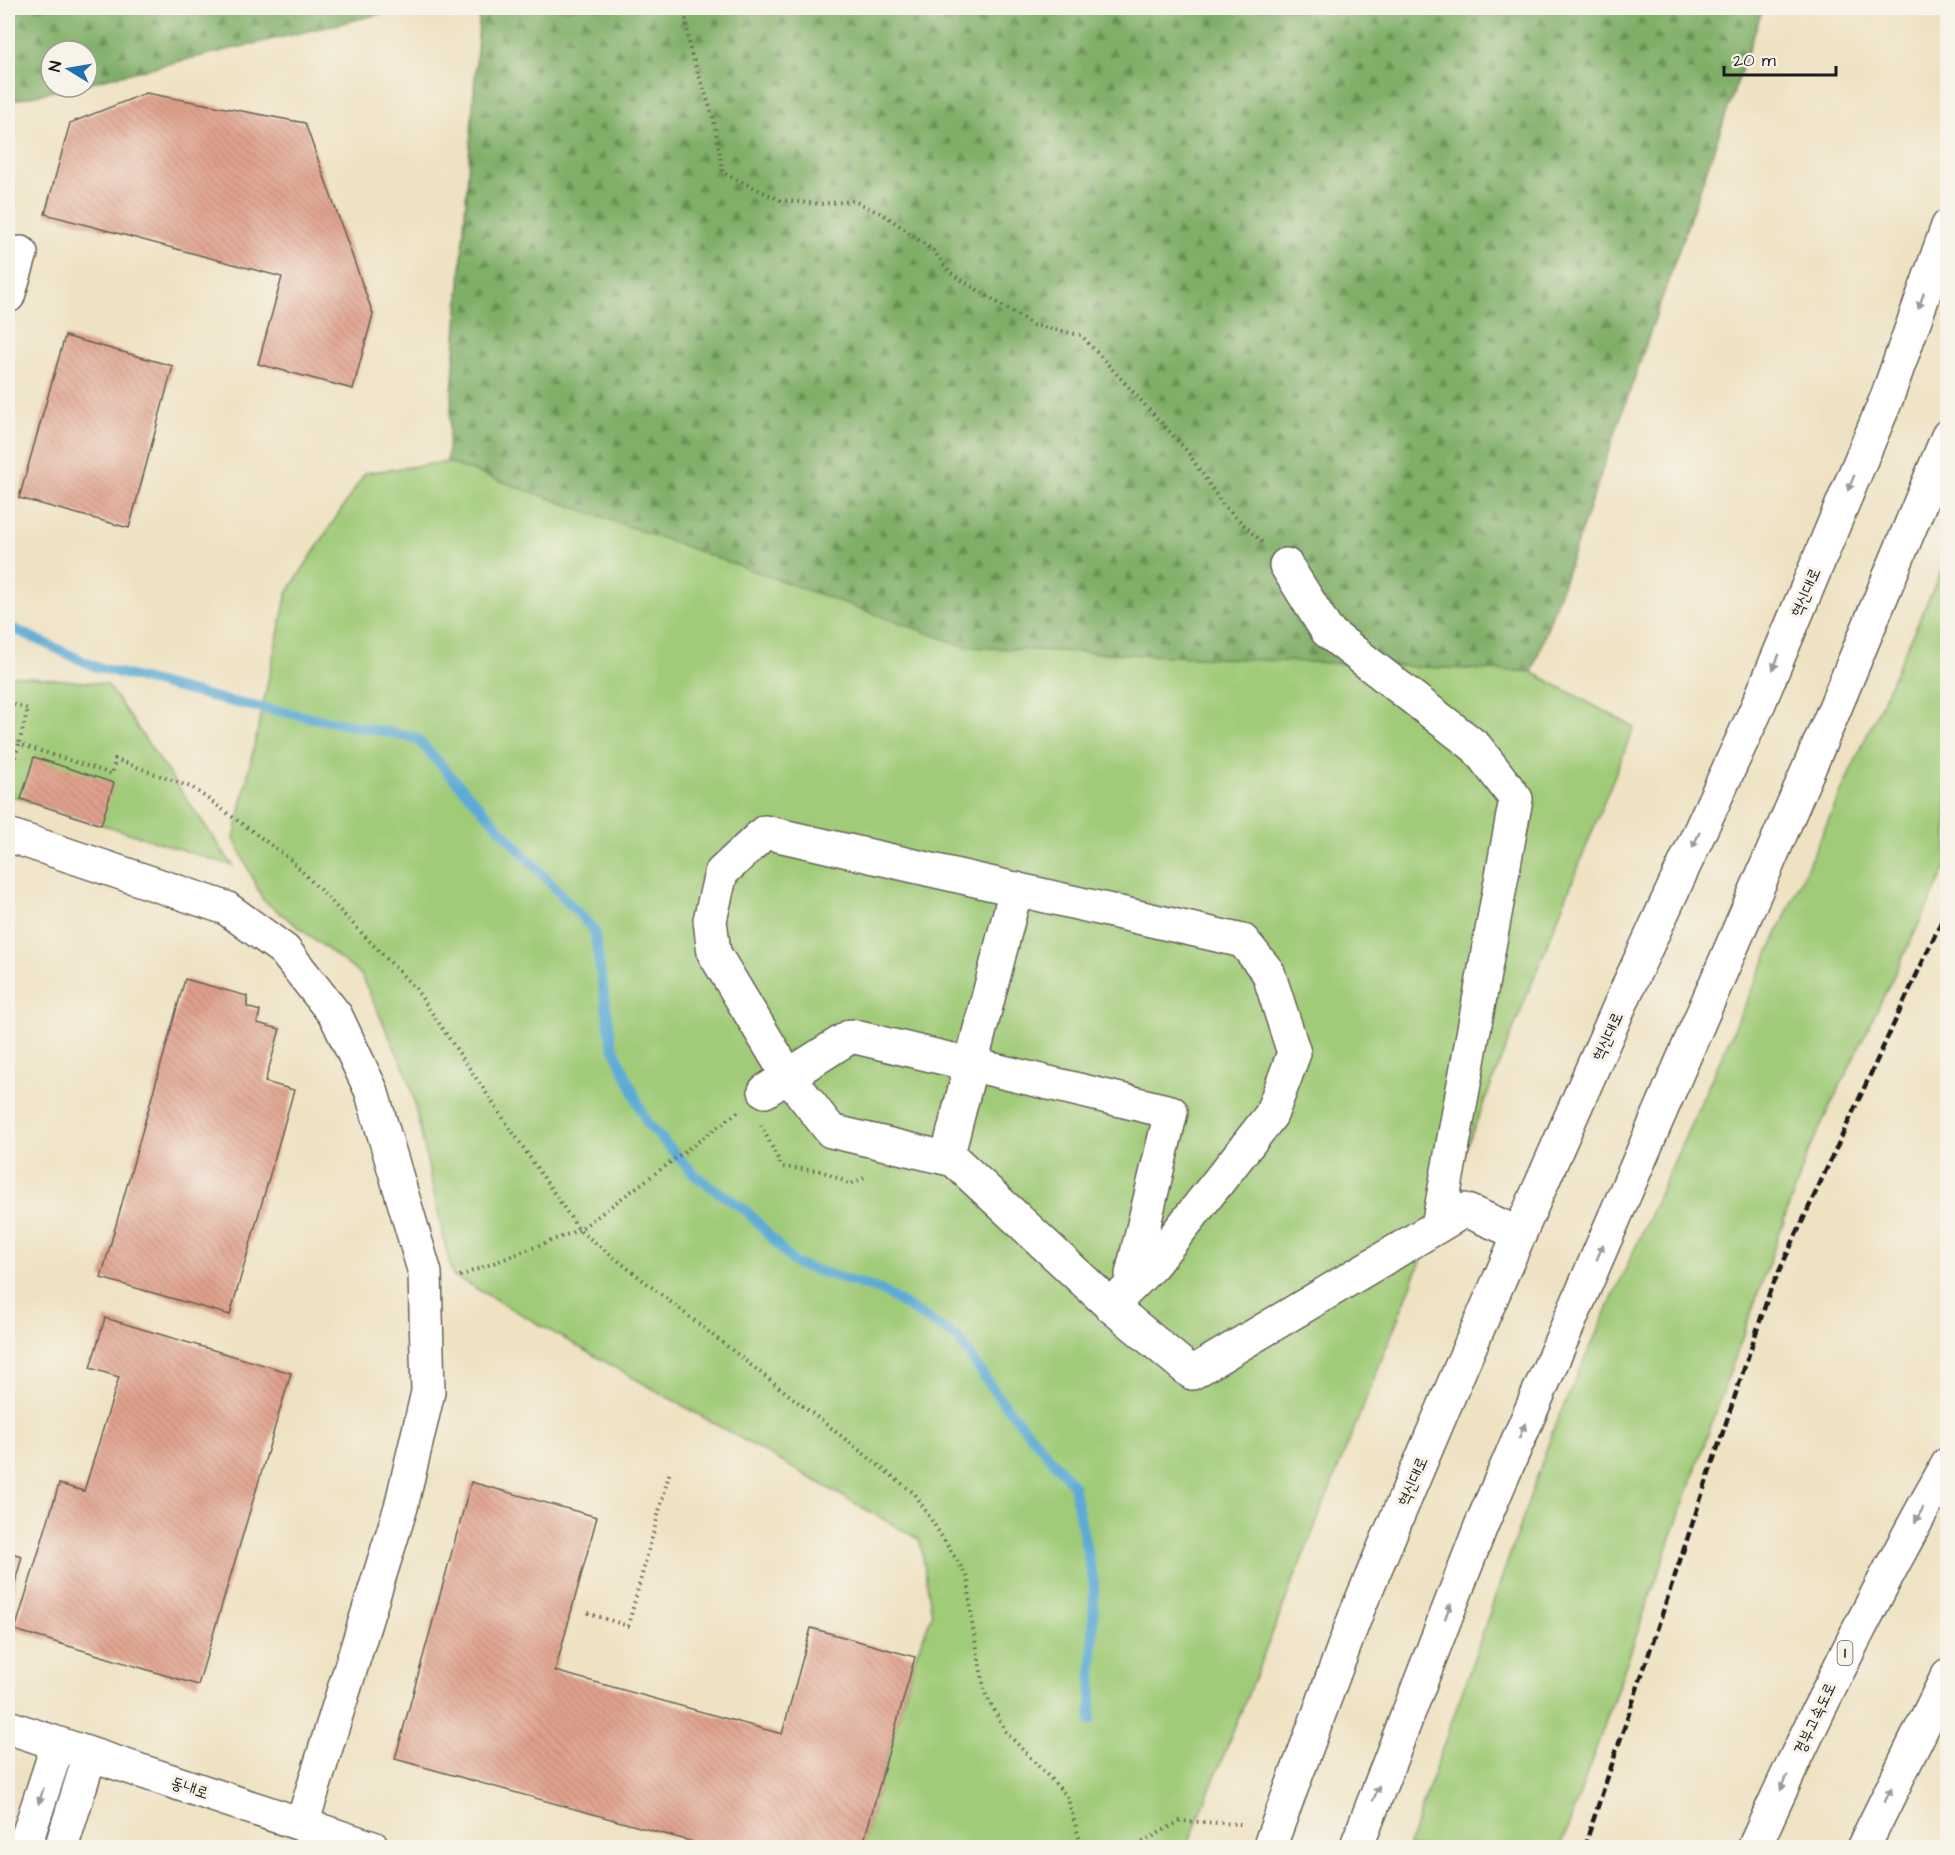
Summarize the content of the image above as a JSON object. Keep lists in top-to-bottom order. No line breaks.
{"streets":{"main road":["혁신대로","1","경부고속도로","동내로"]},"scale_bar":"20 m","north":"left"}
